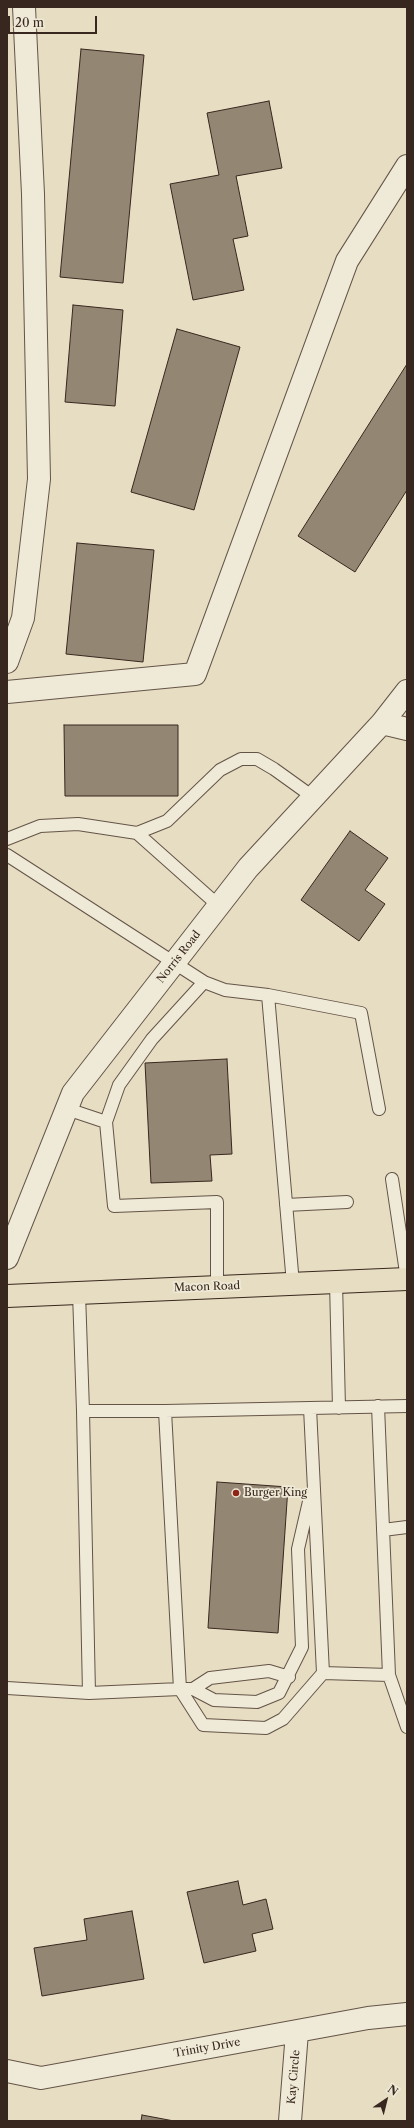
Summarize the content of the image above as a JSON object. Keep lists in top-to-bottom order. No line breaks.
{"streets":{"main road":["Macon Road"],"street":["Norris Road","Trinity Drive","Kay Circle"]},"crossings":[["Trinity Drive","Kay Circle"]],"places":["Burger King"],"scale_bar":"20 m","north":"top right"}
